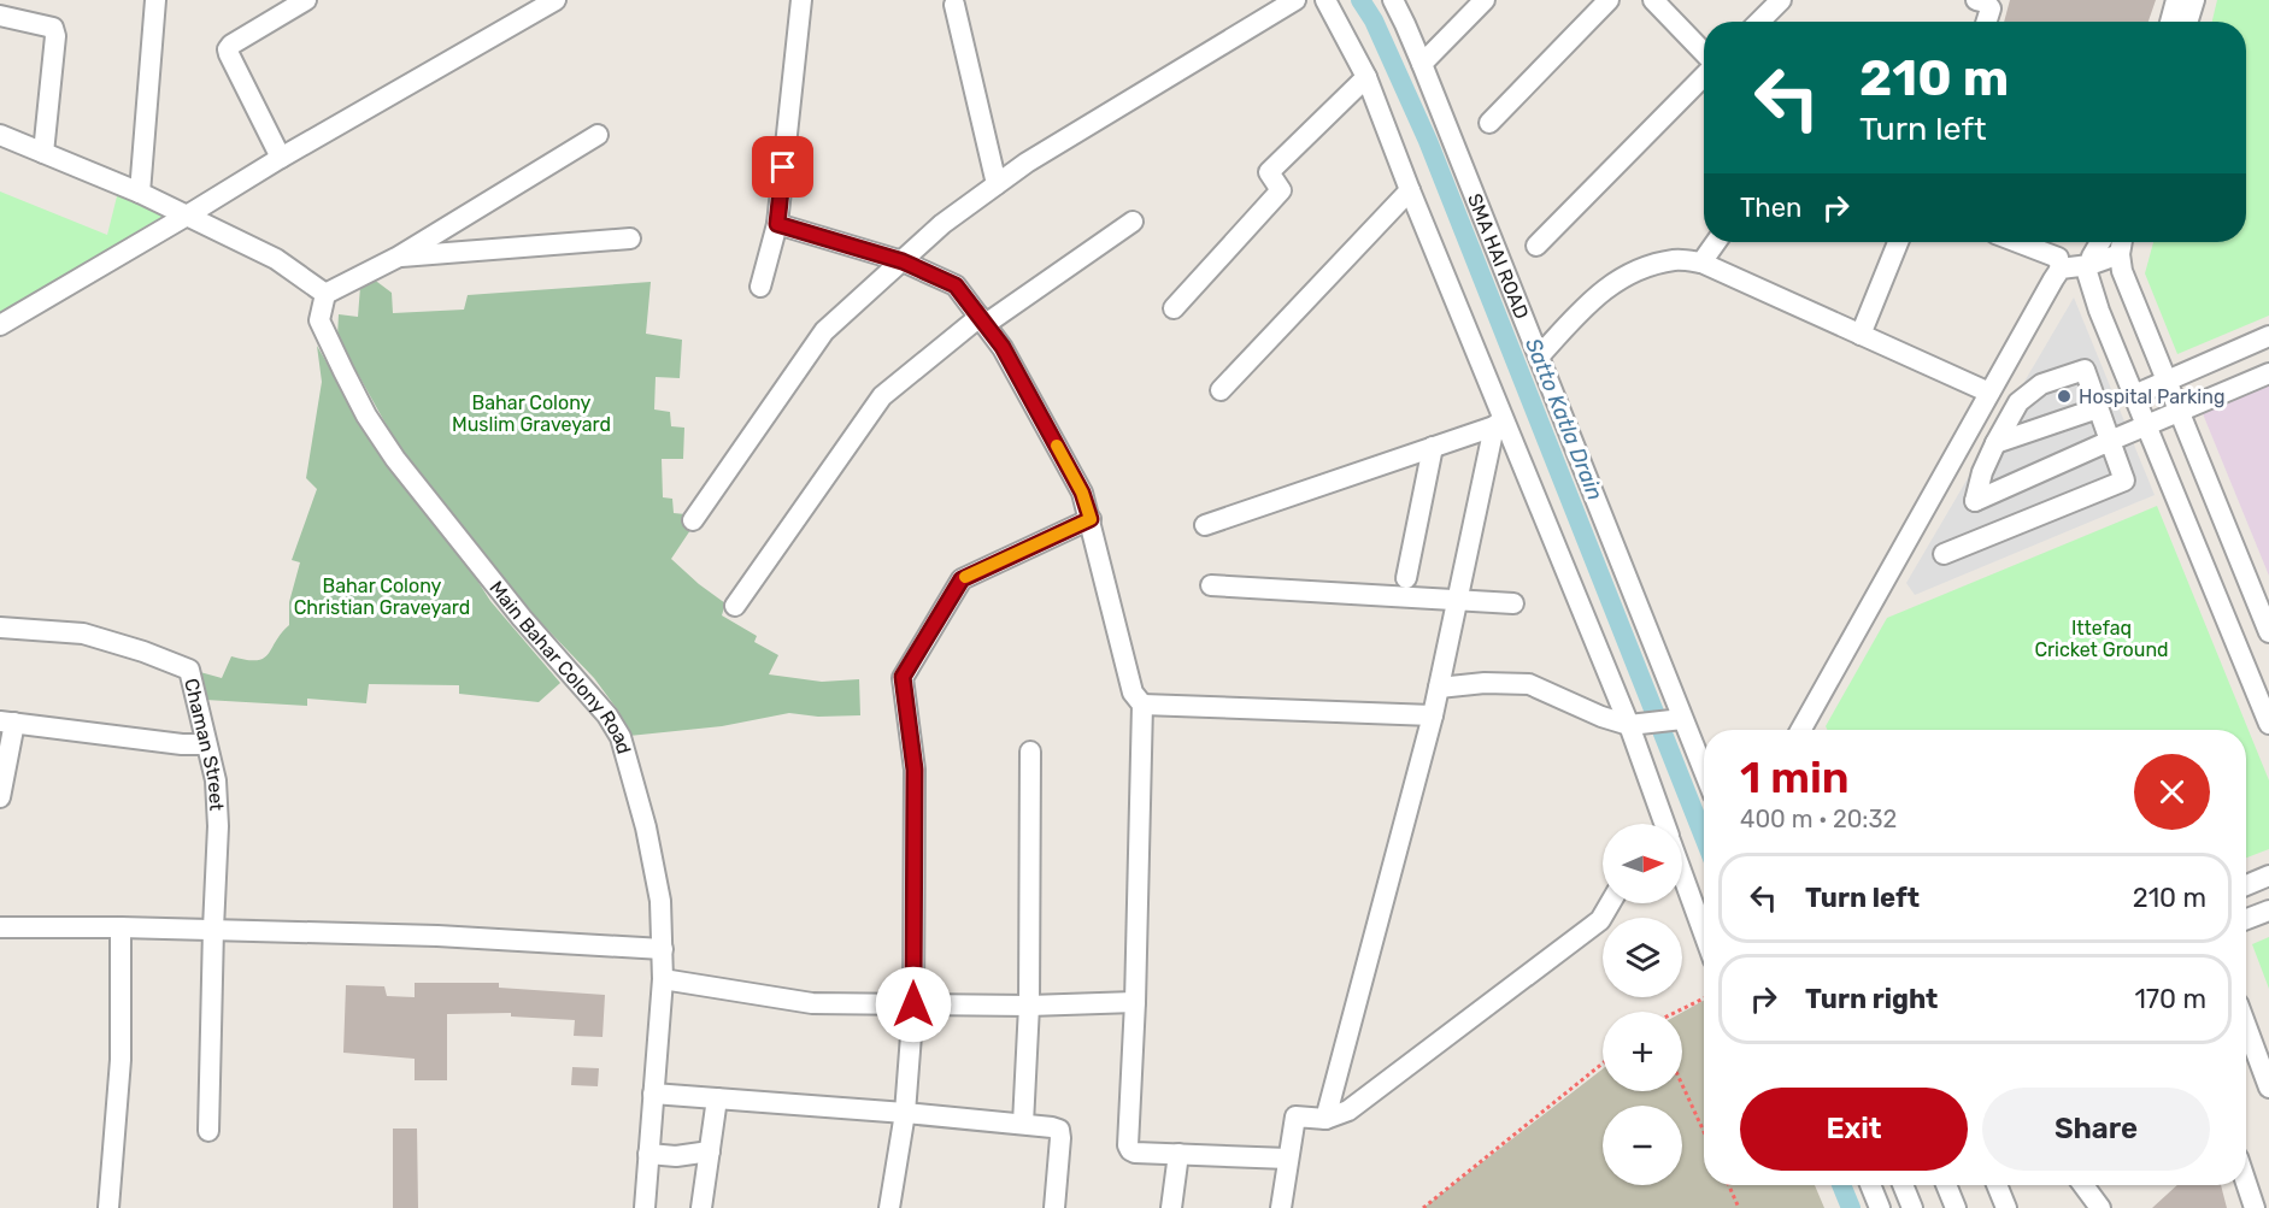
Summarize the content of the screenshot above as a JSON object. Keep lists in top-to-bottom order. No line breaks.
{"streets":{"street":["SMA HAI ROAD","Main Bahar Colony Road","Chaman Street"]},"water":["Satto Katla Drain"],"parks":["Bahar Colony Muslim Graveyard","Bahar Colony Christian Graveyard","Ittefaq Cricket Ground"],"places":["Hospital Parking"],"north":"right","page":{"turn":["210 m","Turn left"],"then":"Then","heading":["1 min","400 m · 20:32"],"map_buttons":["+","−"],"list":[{"name":"Turn left","value":"210 m"},{"name":"Turn right","value":"170 m"}],"buttons":["Exit","Share"]}}
